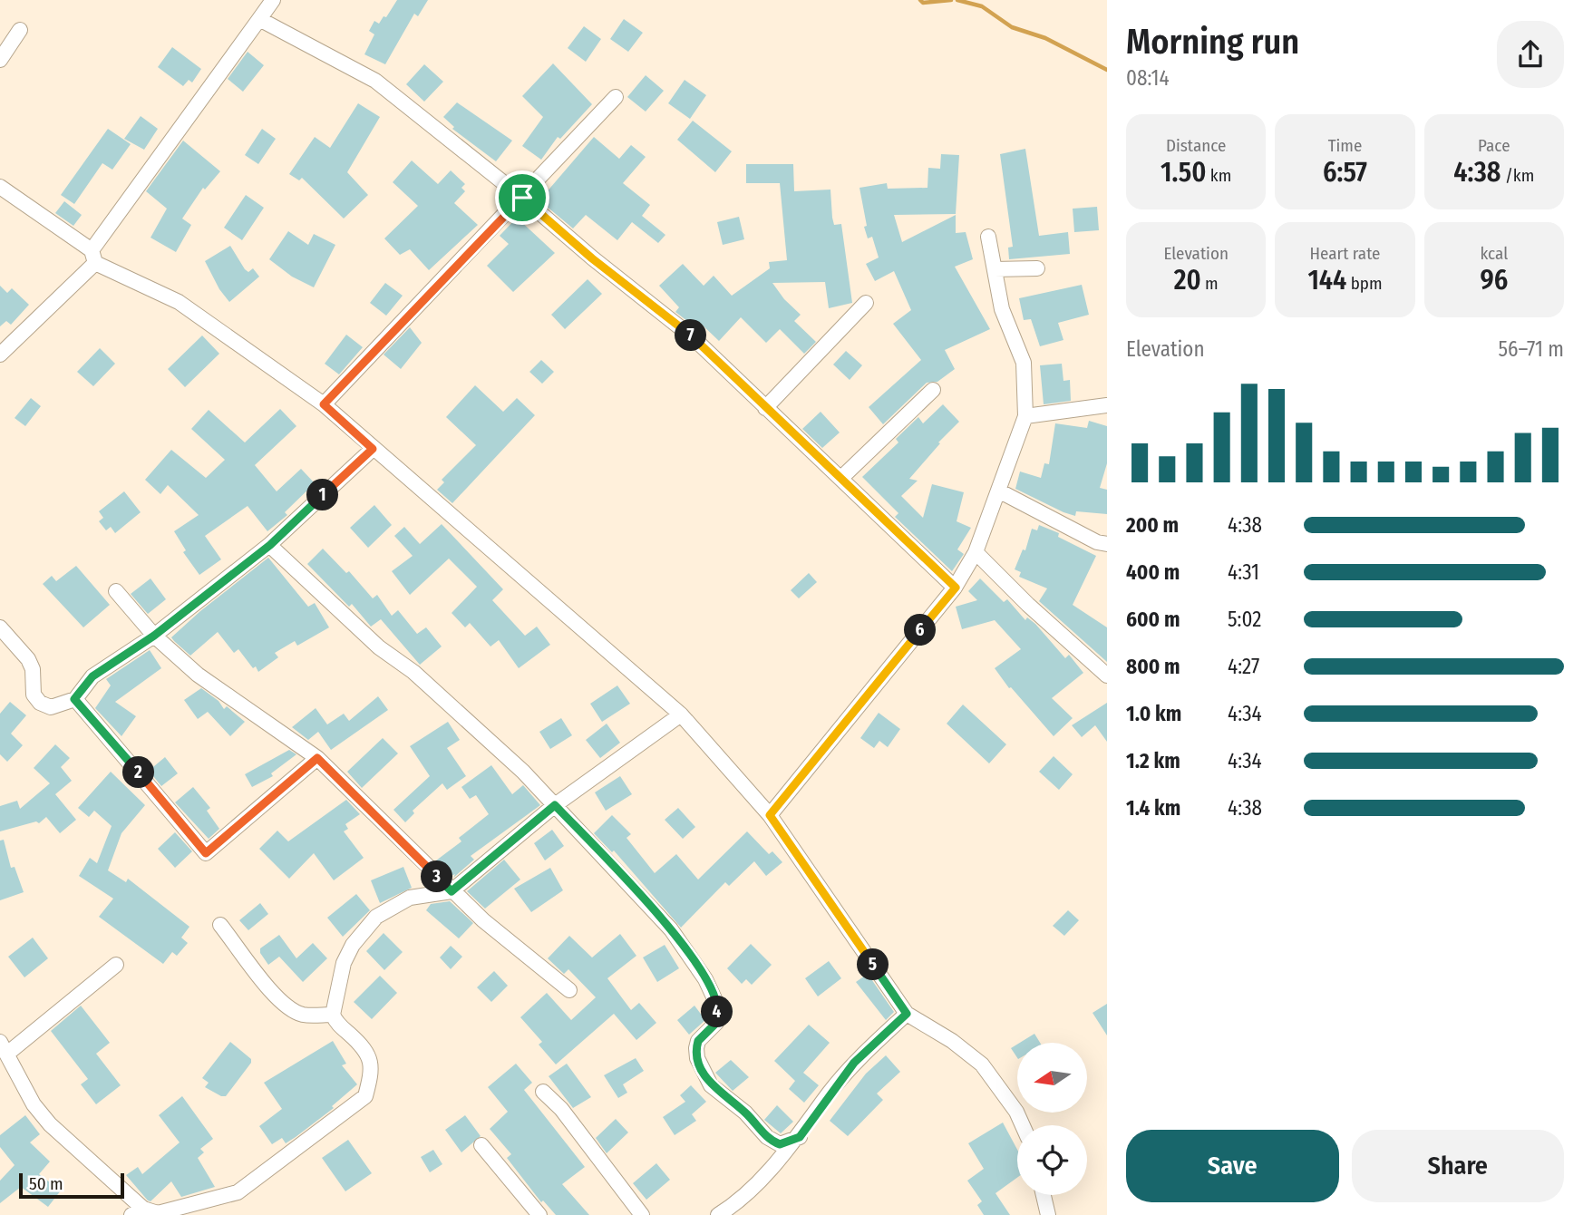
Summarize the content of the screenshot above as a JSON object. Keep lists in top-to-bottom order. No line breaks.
{"scale_bar":"50 m","north":"left","page":{"heading":["Morning run","08:14"],"stats":[["Distance","1.50 km"],["Time","6:57"],["Pace","4:38 /km"],["Elevation","20 m"],["Heart rate","144 bpm"],["kcal","96"]],"pins":["7","1","6","2","3","5","4"],"chart":["Elevation","56–71 m"],"list":[{"name":"200 m","note":"4:38"},{"name":"400 m","note":"4:31"},{"name":"600 m","note":"5:02"},{"name":"800 m","note":"4:27"},{"name":"1.0 km","note":"4:34"},{"name":"1.2 km","note":"4:34"},{"name":"1.4 km","note":"4:38"}],"buttons":["Save","Share"],"scale":"50 m"}}
